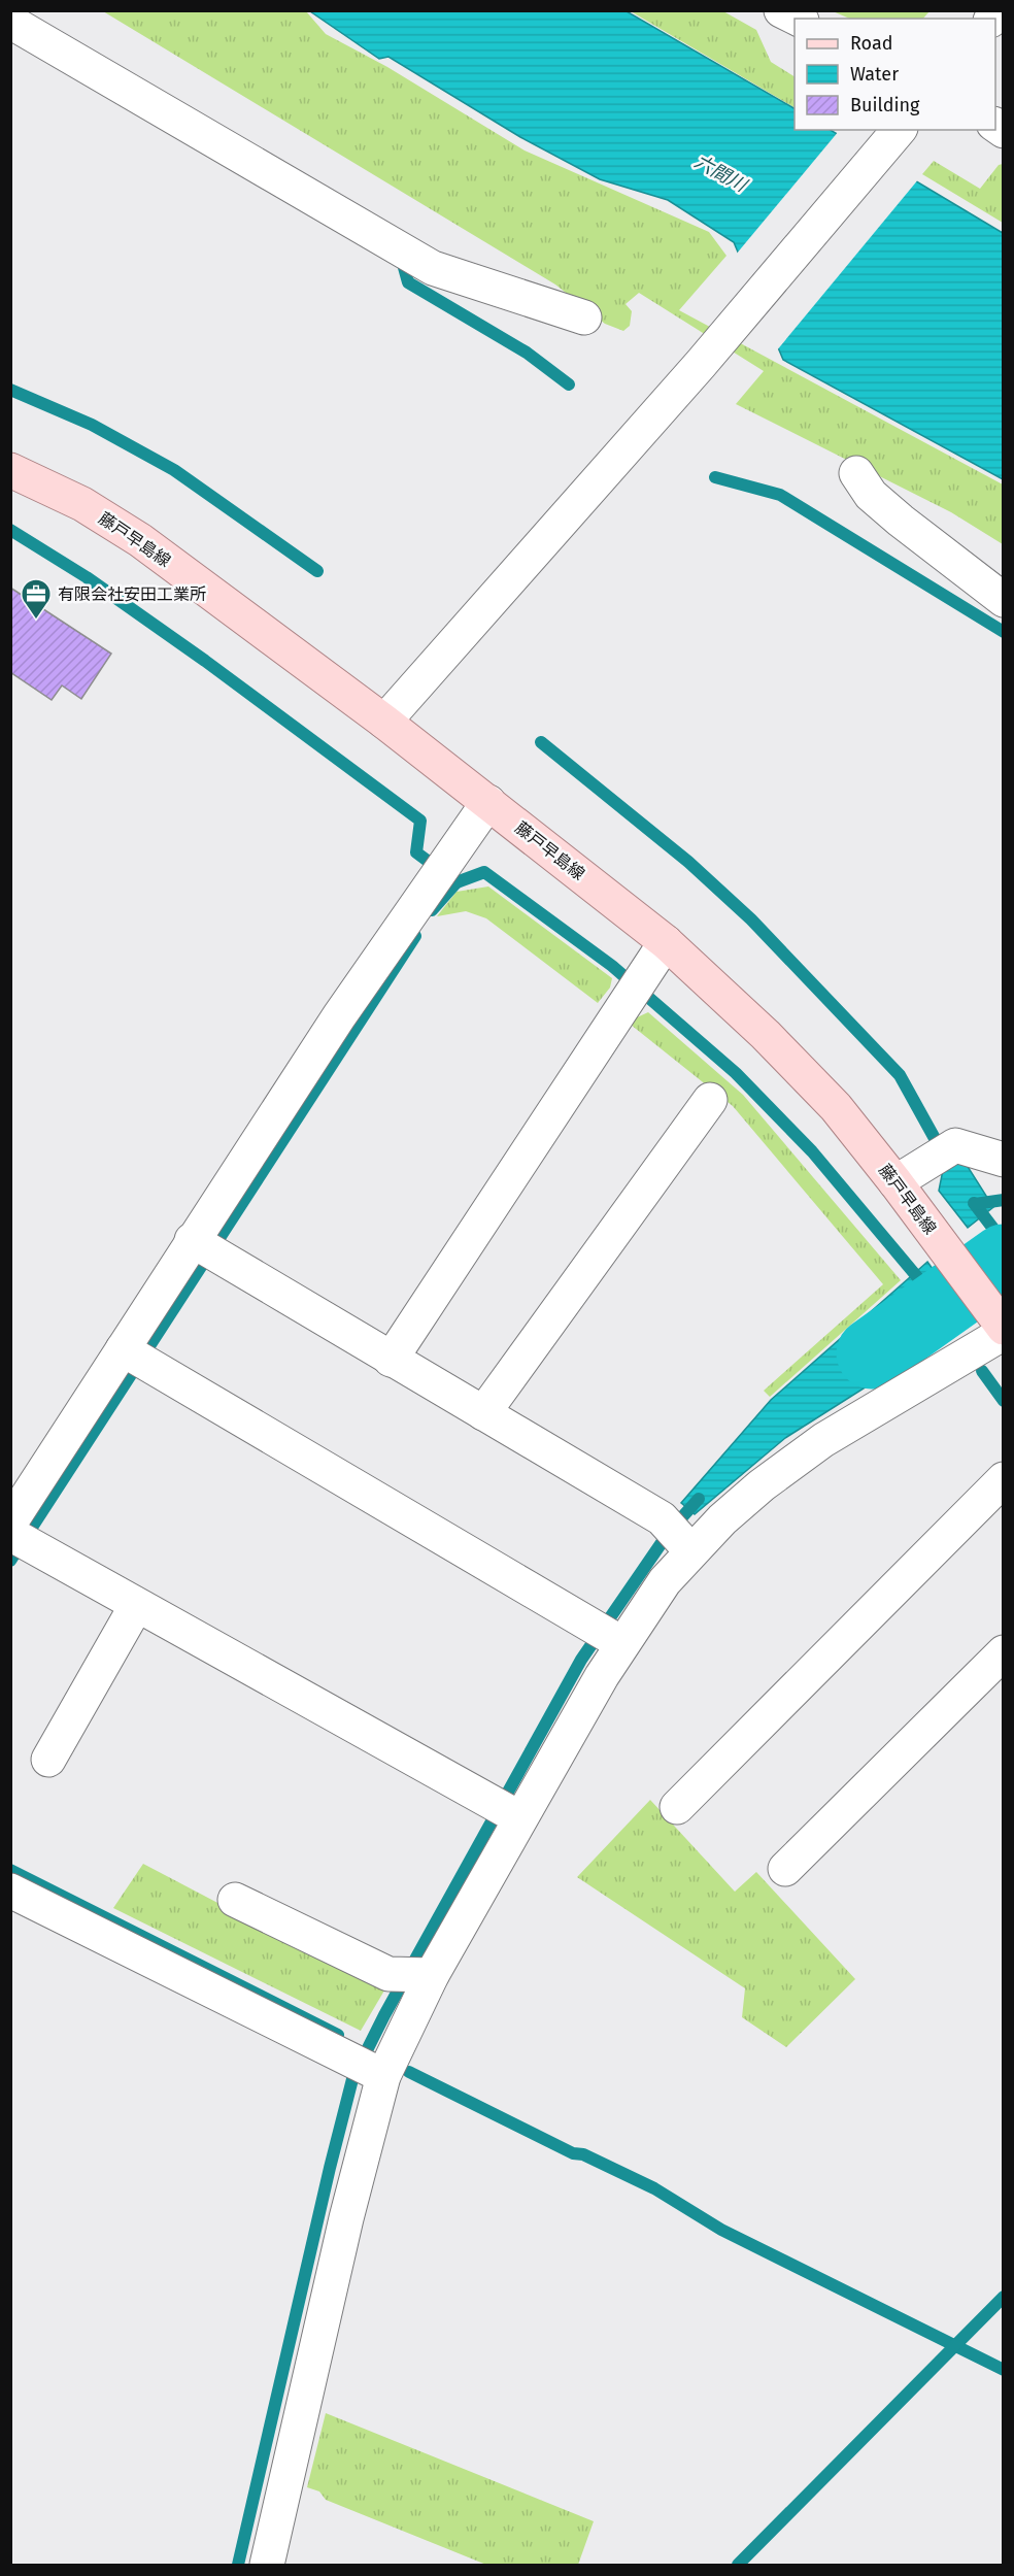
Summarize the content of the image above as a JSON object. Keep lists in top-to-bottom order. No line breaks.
{"streets":{"main road":["藤戸早島線"]},"water":["六間川"],"places":{"office":["有限会社安田工業所"]},"legend":["Road","Water","Building"]}
